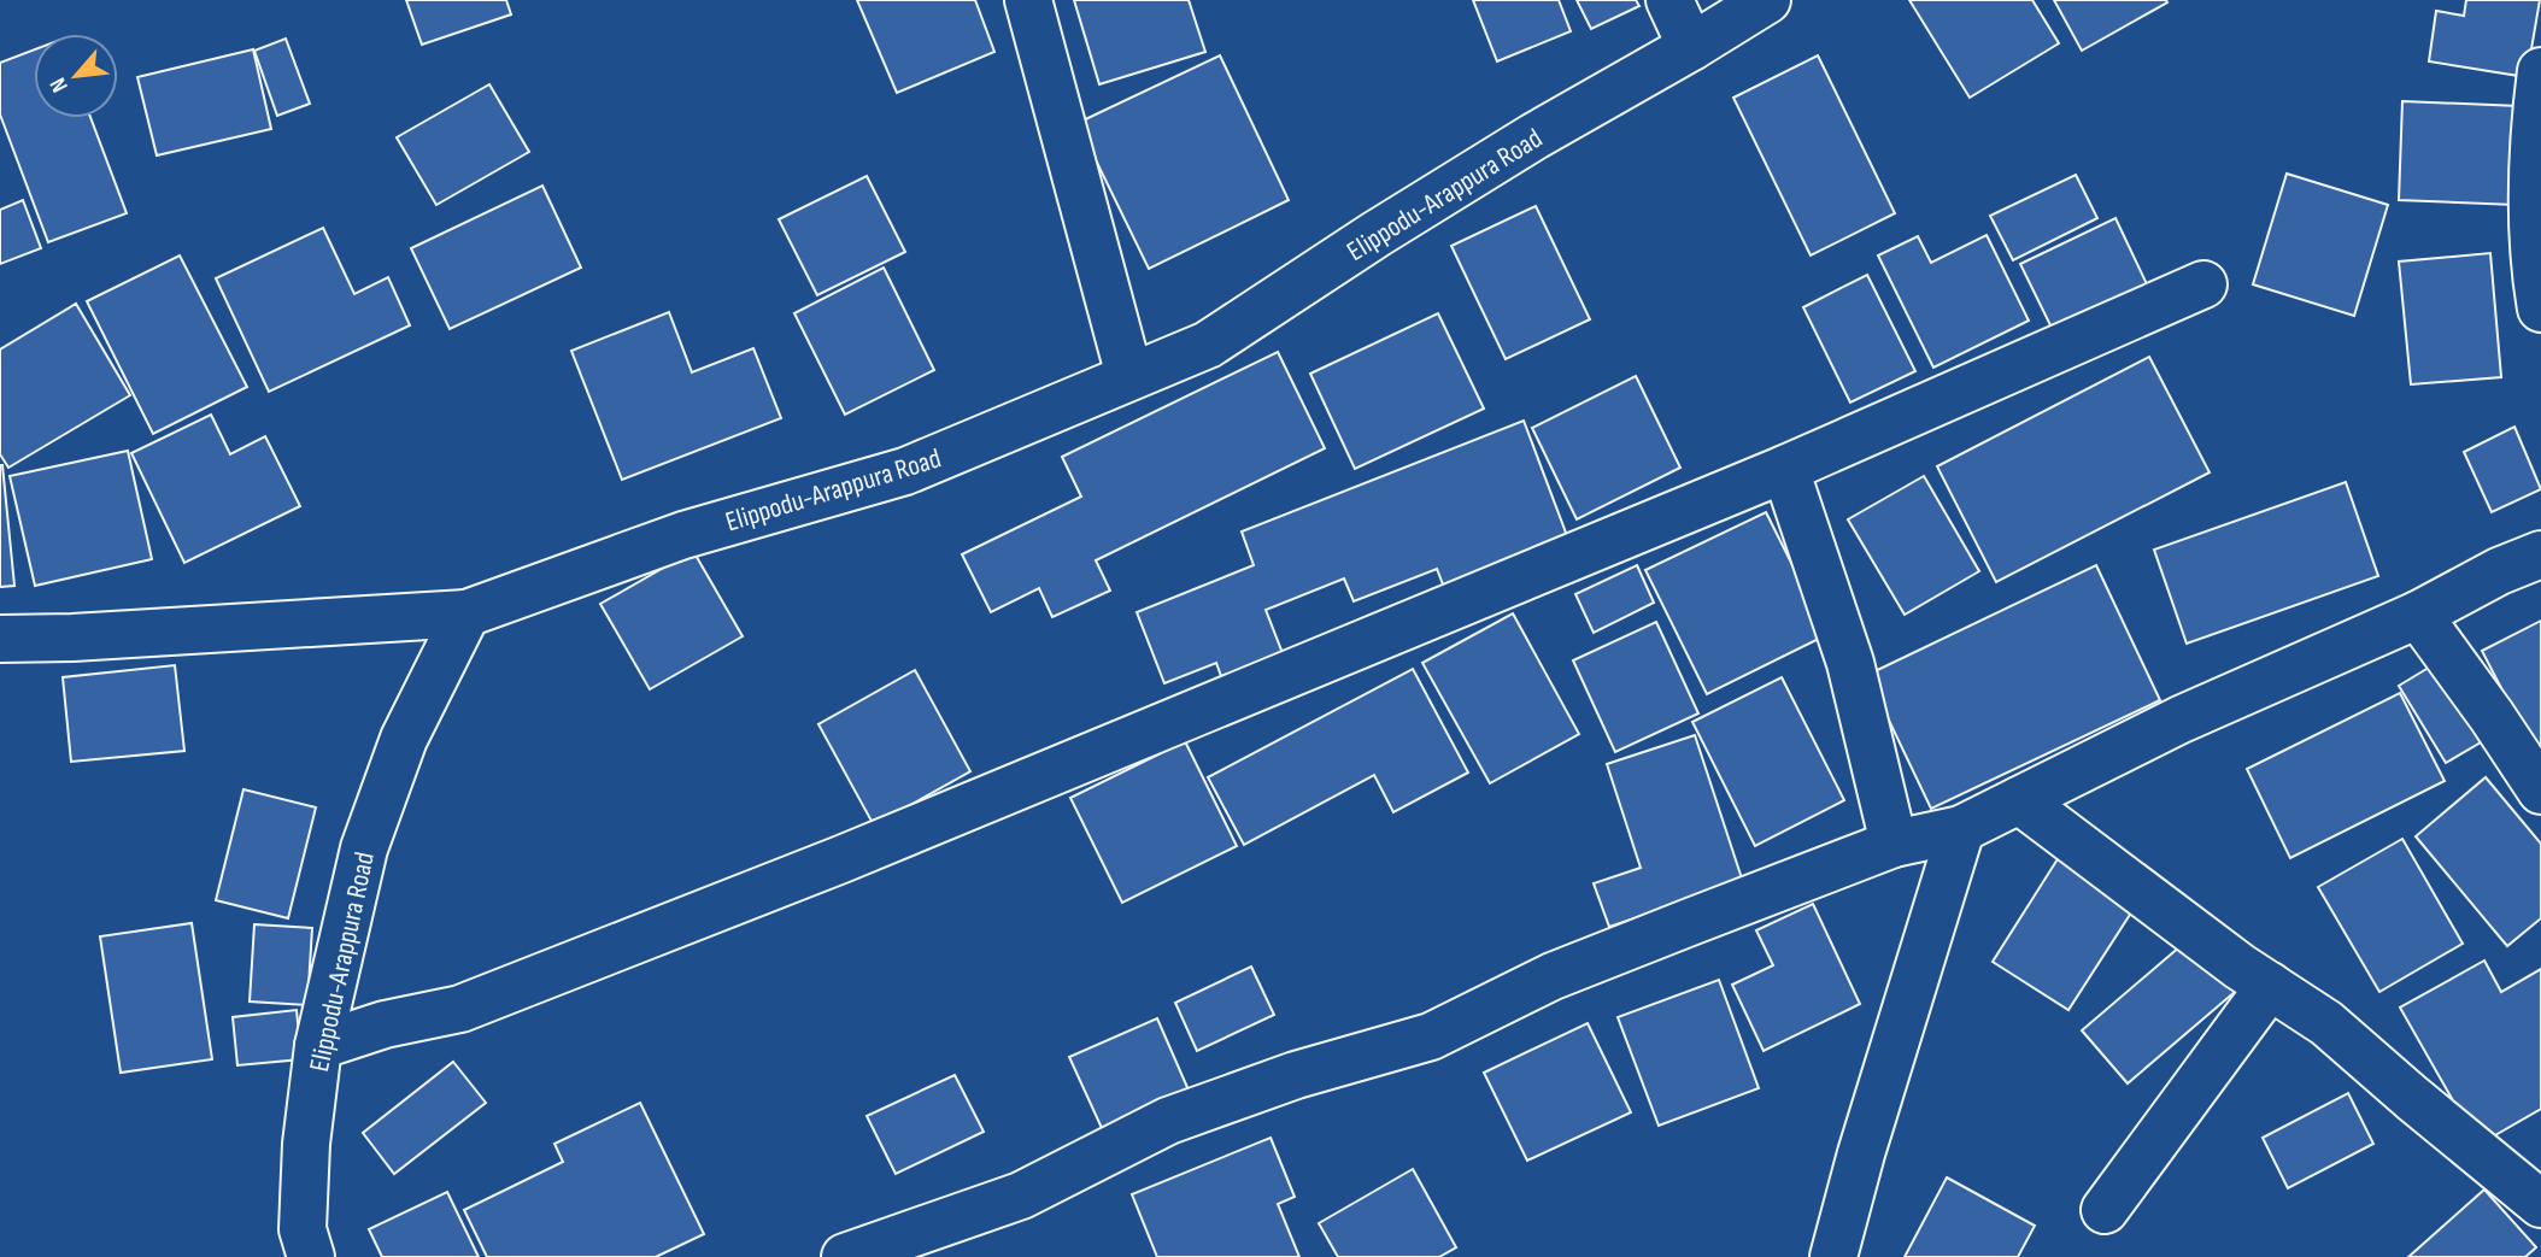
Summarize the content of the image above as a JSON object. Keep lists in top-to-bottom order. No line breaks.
{"streets":{"street":["Elippodu-Arappura Road"]},"north":"bottom left"}
